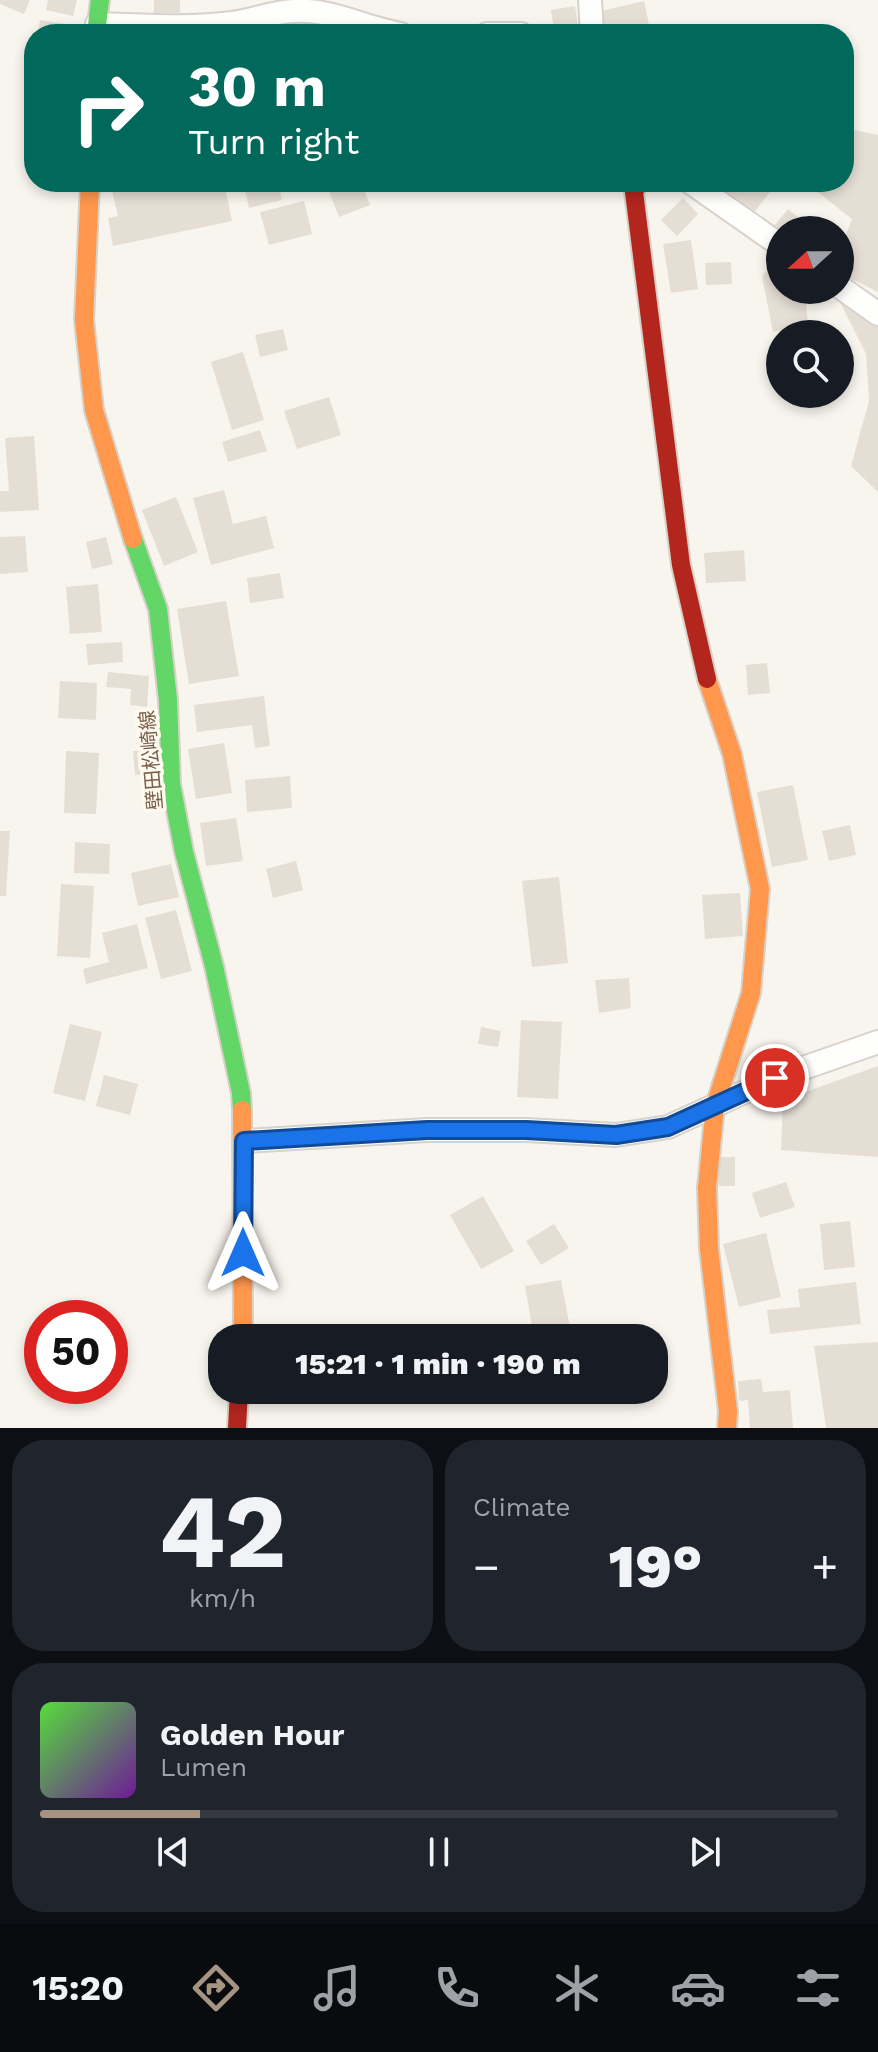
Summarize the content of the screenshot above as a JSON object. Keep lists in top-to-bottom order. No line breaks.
{"streets":{"street":["壁田松崎線"]},"north":"left","page":{"turn":["30 m","Turn right"],"limit":"50","trip":"15:21 · 1 min · 190 m","tile":[["42","km/h"],"Climate"],"heat":["−","19°","+"],"song":["Golden Hour","Lumen"],"tabs":"15:20"}}
